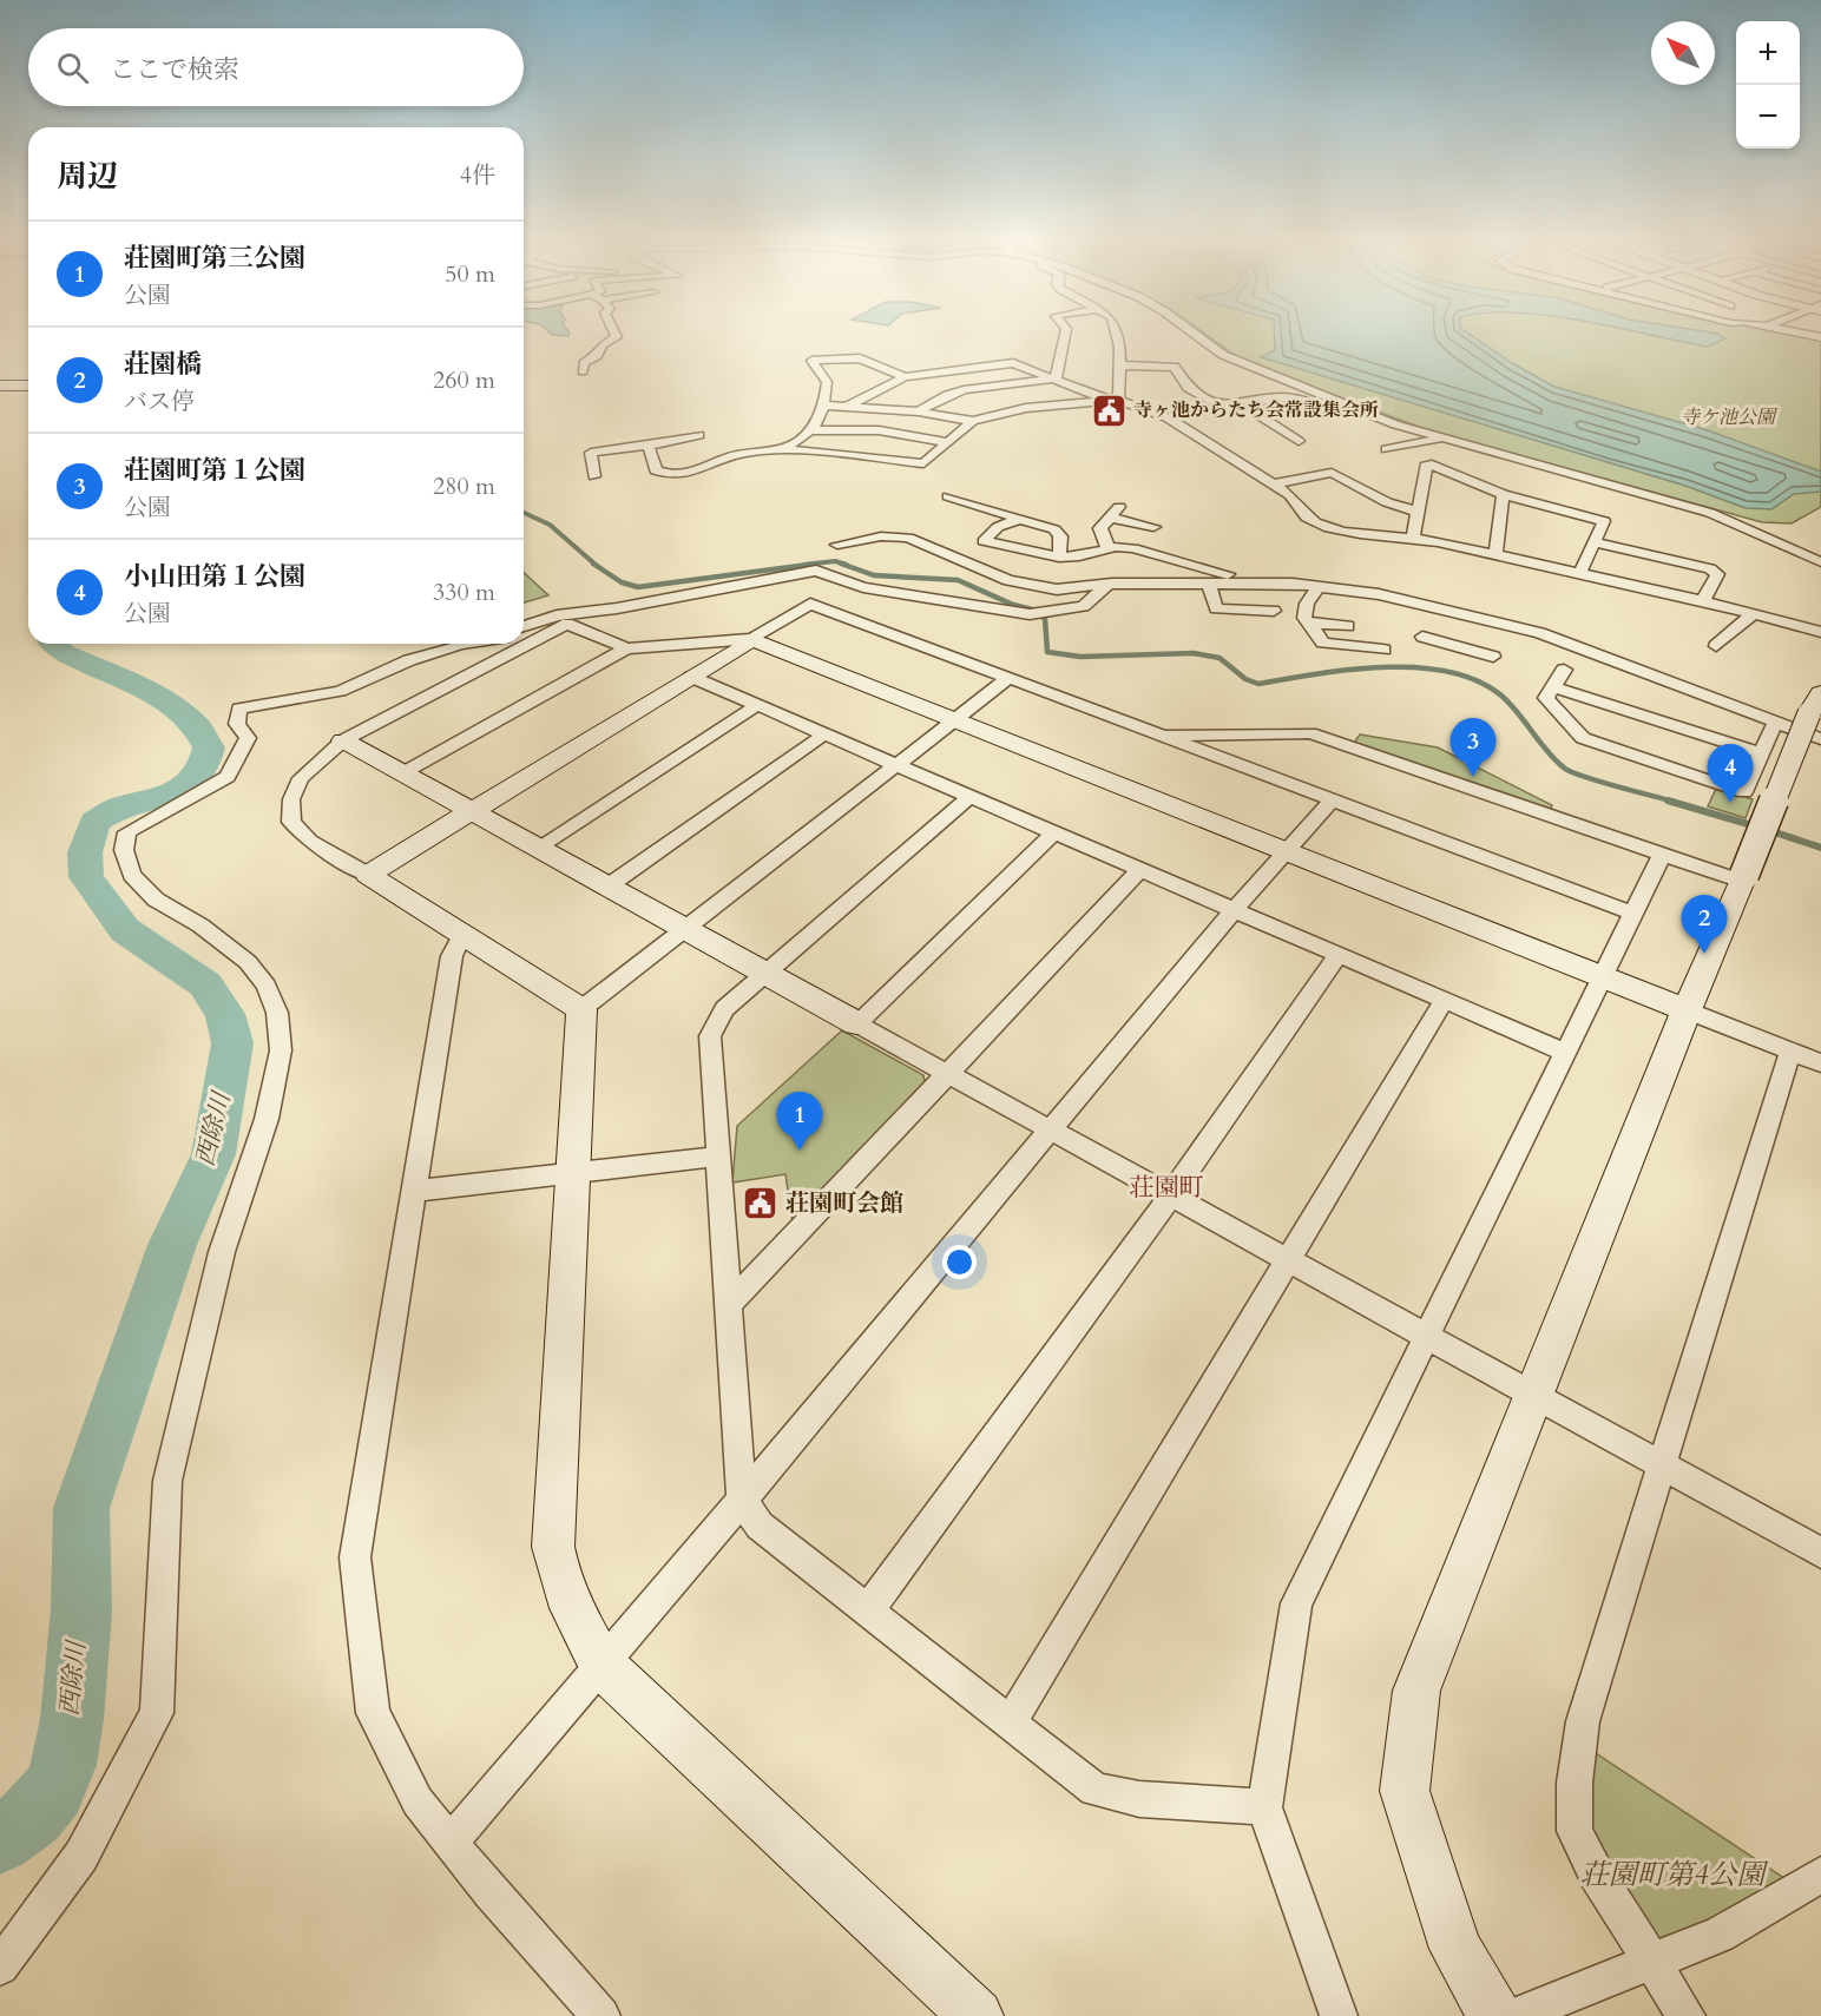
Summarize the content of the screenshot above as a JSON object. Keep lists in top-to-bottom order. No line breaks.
{"districts":["荘園町"],"water":["西除川"],"parks":["寺ケ池公園","荘園町第4公園"],"places":{"public building":["寺ヶ池からたち会常設集会所","荘園町会館"]},"north":"top left","page":{"map_buttons":["+","−"],"search":"ここで検索","heading":["周辺","4件"],"list":[{"mark":"1","name":"荘園町第三公園","note":"公園","value":"50 m"},{"mark":"2","name":"荘園橋","note":"バス停","value":"260 m"},{"mark":"3","name":"荘園町第１公園","note":"公園","value":"280 m"},{"mark":"4","name":"小山田第１公園","note":"公園","value":"330 m"}],"pins":["3","4","2","1"]}}
